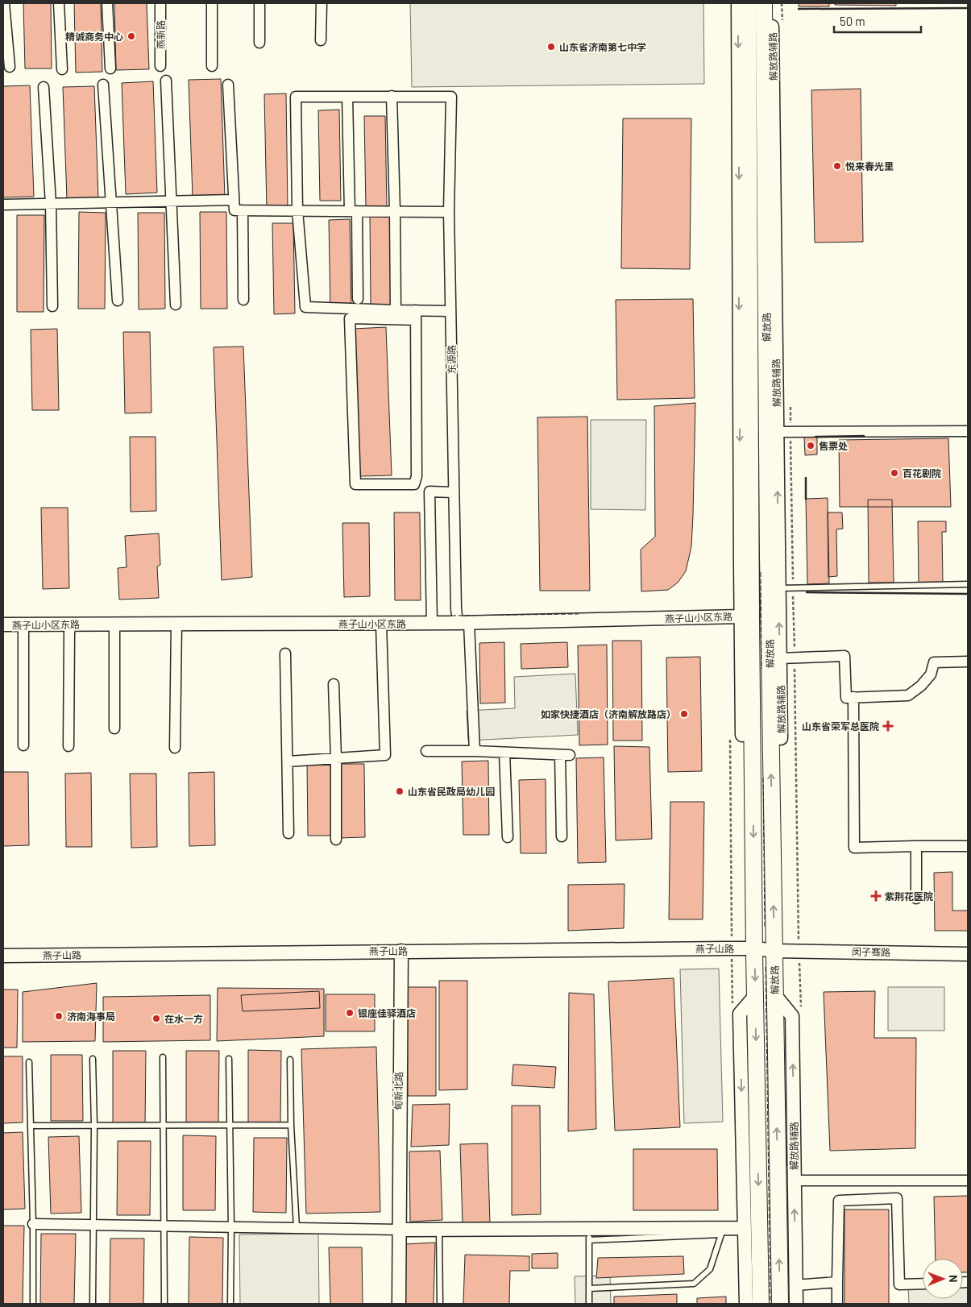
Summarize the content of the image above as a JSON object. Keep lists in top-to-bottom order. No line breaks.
{"streets":{"main road":["解放路"],"street":["燕新路","解放路辅路","东源路","燕子山小区东路","燕子山路","闵子骞路","甸新北路"]},"crossings":[["解放路辅路","解放路"],["解放路","燕子山路"],["解放路","闵子骞路"],["东源路","燕子山小区东路"],["燕子山路","闵子骞路"],["燕子山路","甸新北路"]],"places":{"other":["精诚商务中心","山东省济南第七中学","悦来春光里","售票处","百花剧院","如家快捷酒店（济南解放路店）","山东省民政局幼儿园","银座佳驿酒店","济南海事局","在水一方"],"health":["山东省荣军总医院","紫荆花医院"]},"scale_bar":"50 m","north":"right"}
